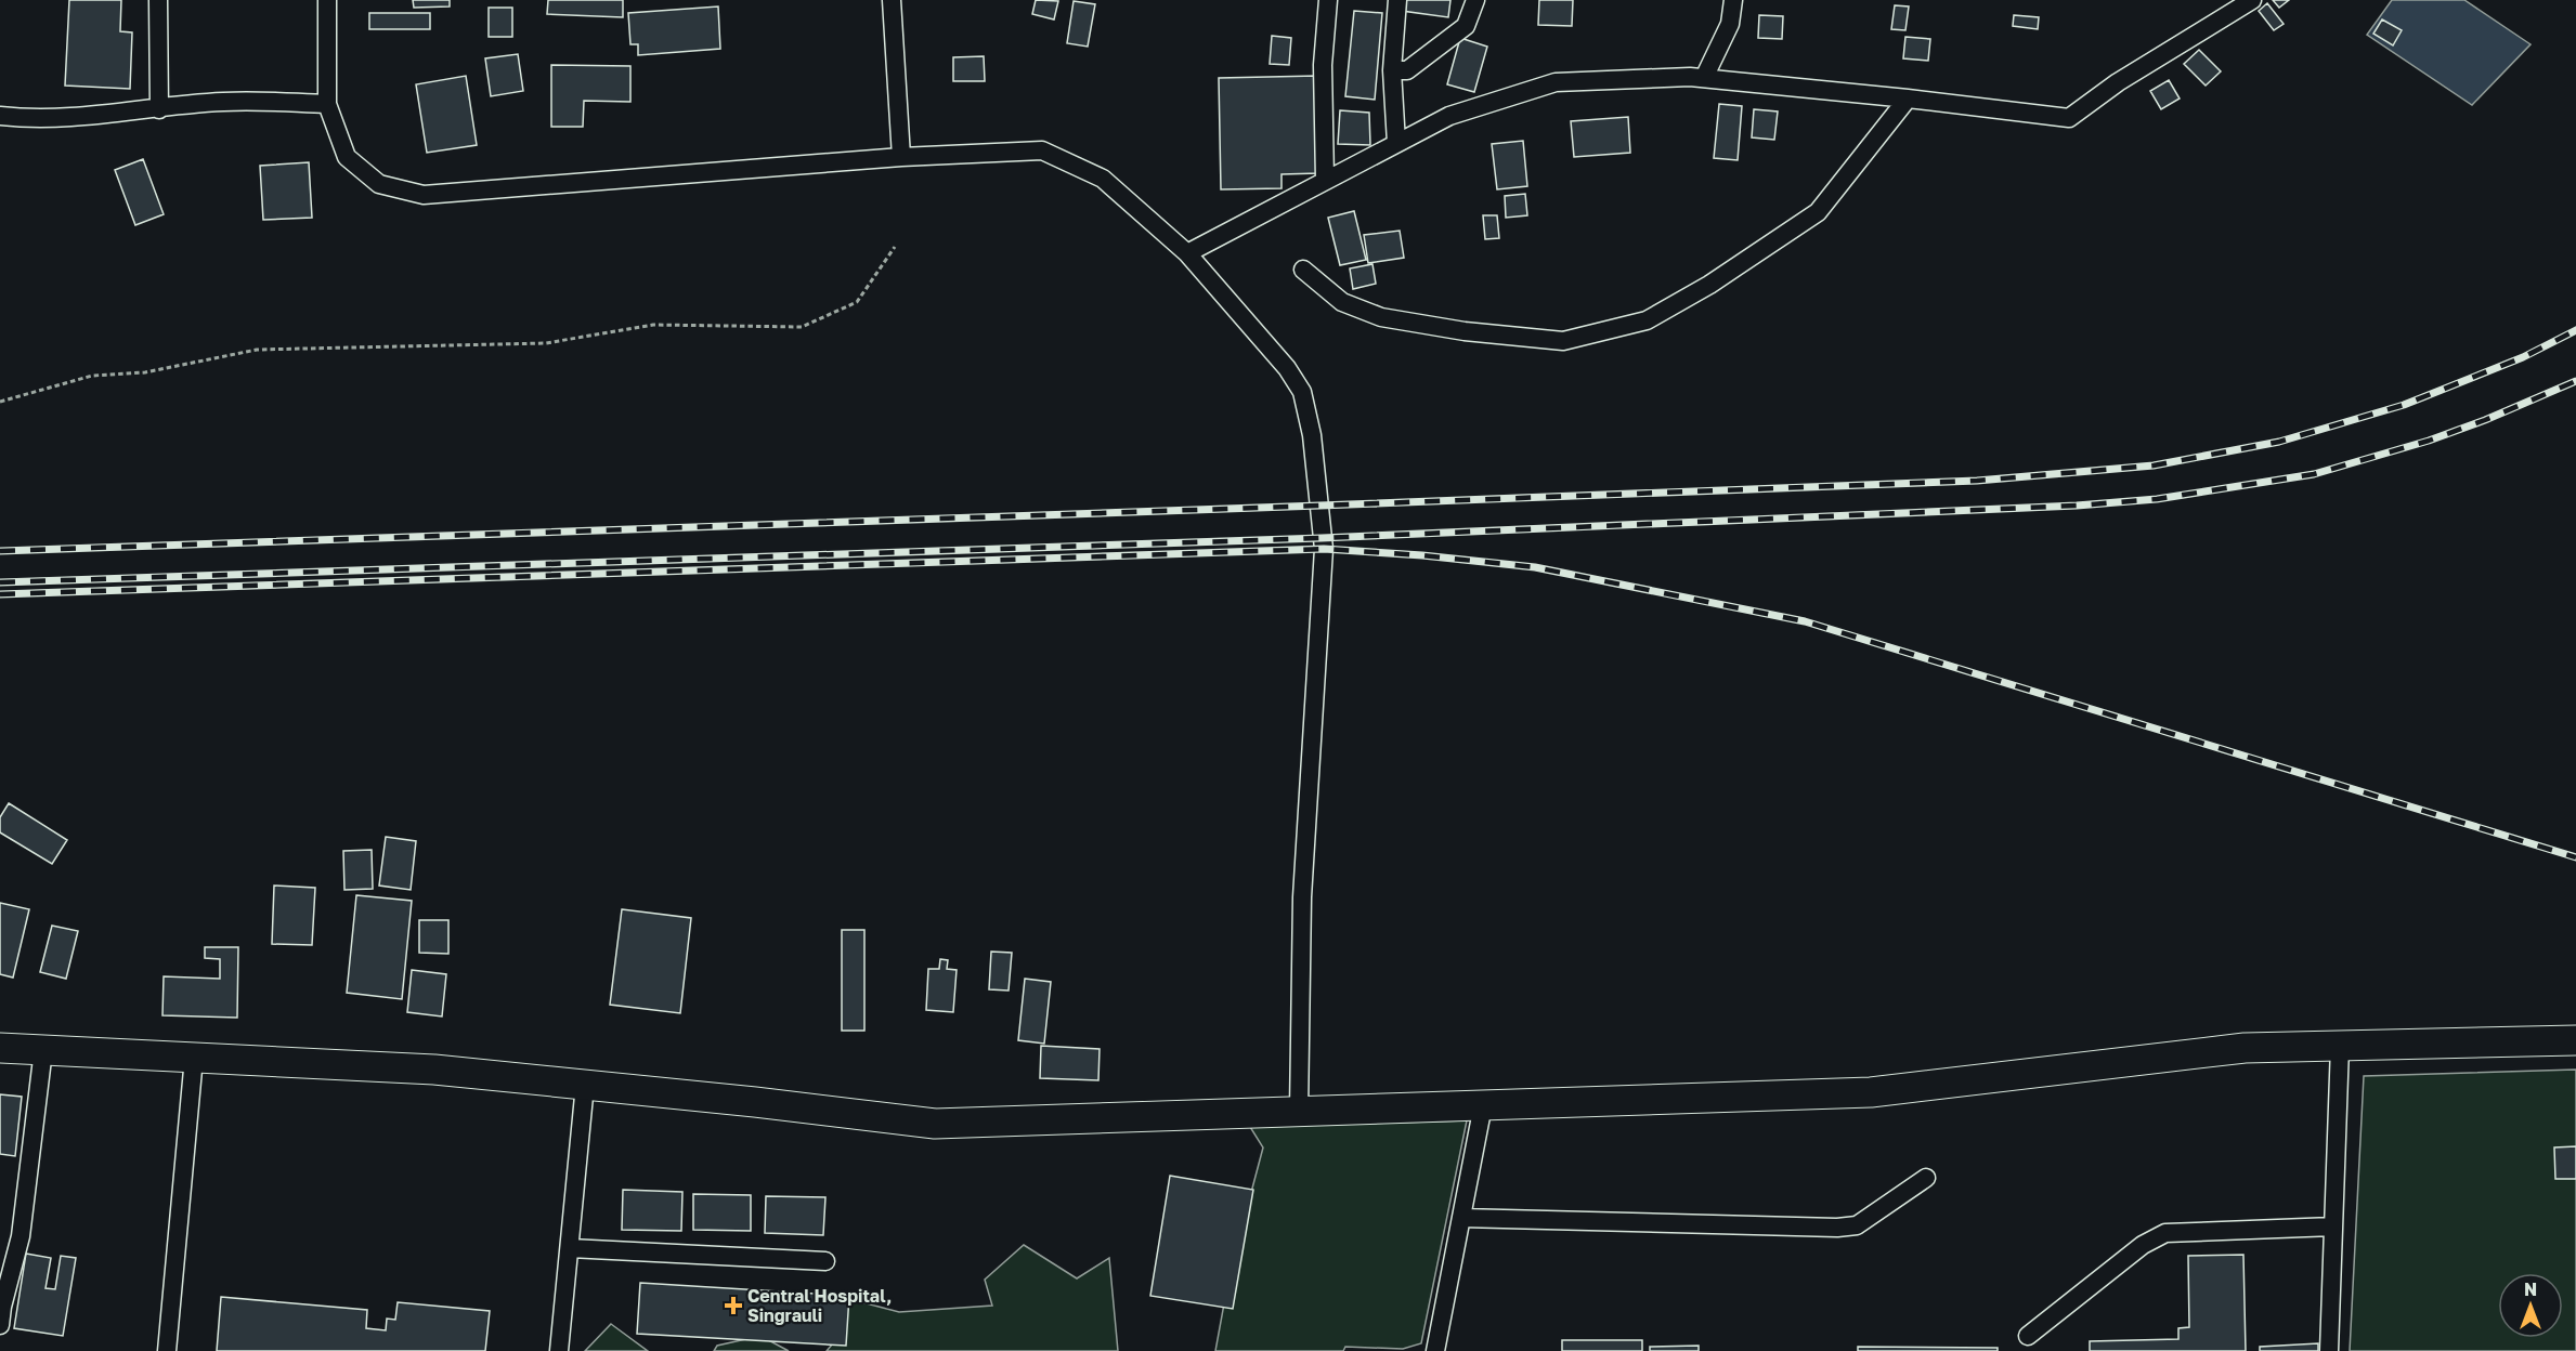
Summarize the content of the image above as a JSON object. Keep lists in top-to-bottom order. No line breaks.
{"places":{"health":["Central Hospital, Singrauli"]},"north":"top"}
